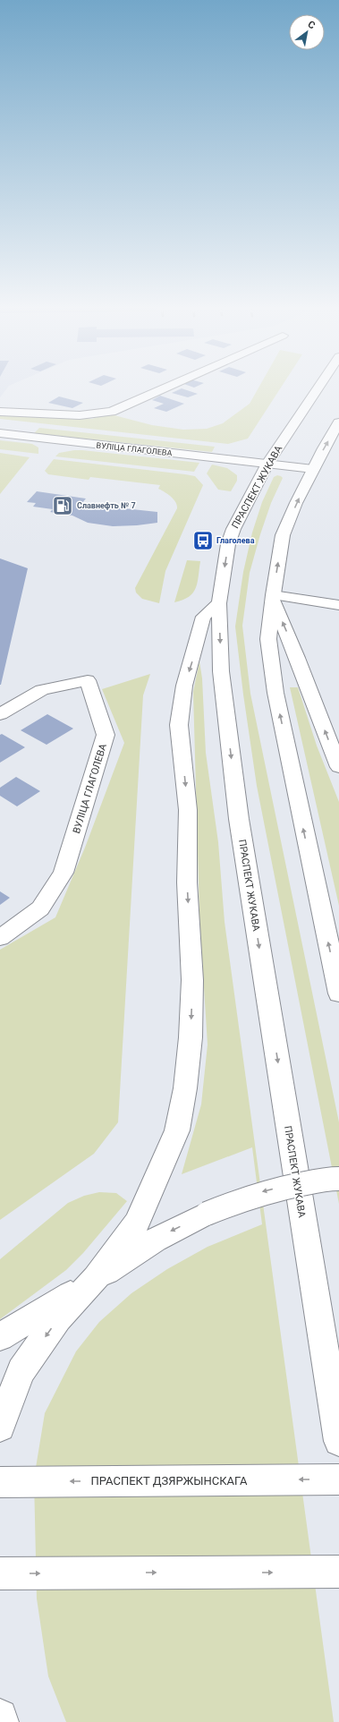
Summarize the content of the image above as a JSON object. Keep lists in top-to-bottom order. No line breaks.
{"streets":{"main road":["ВУЛІЦА ГЛАГОЛЕВА","ПРАСПЕКТ ЖУКАВА","ПРАСПЕКТ ДЗЯРЖЫНСКАГА"]},"crossings":[["ВУЛІЦА ГЛАГОЛЕВА","ПРАСПЕКТ ЖУКАВА"]],"places":{"fuel station":["Славнефть № 7"],"bus stop":["Глаголева"]},"north":"top right"}
